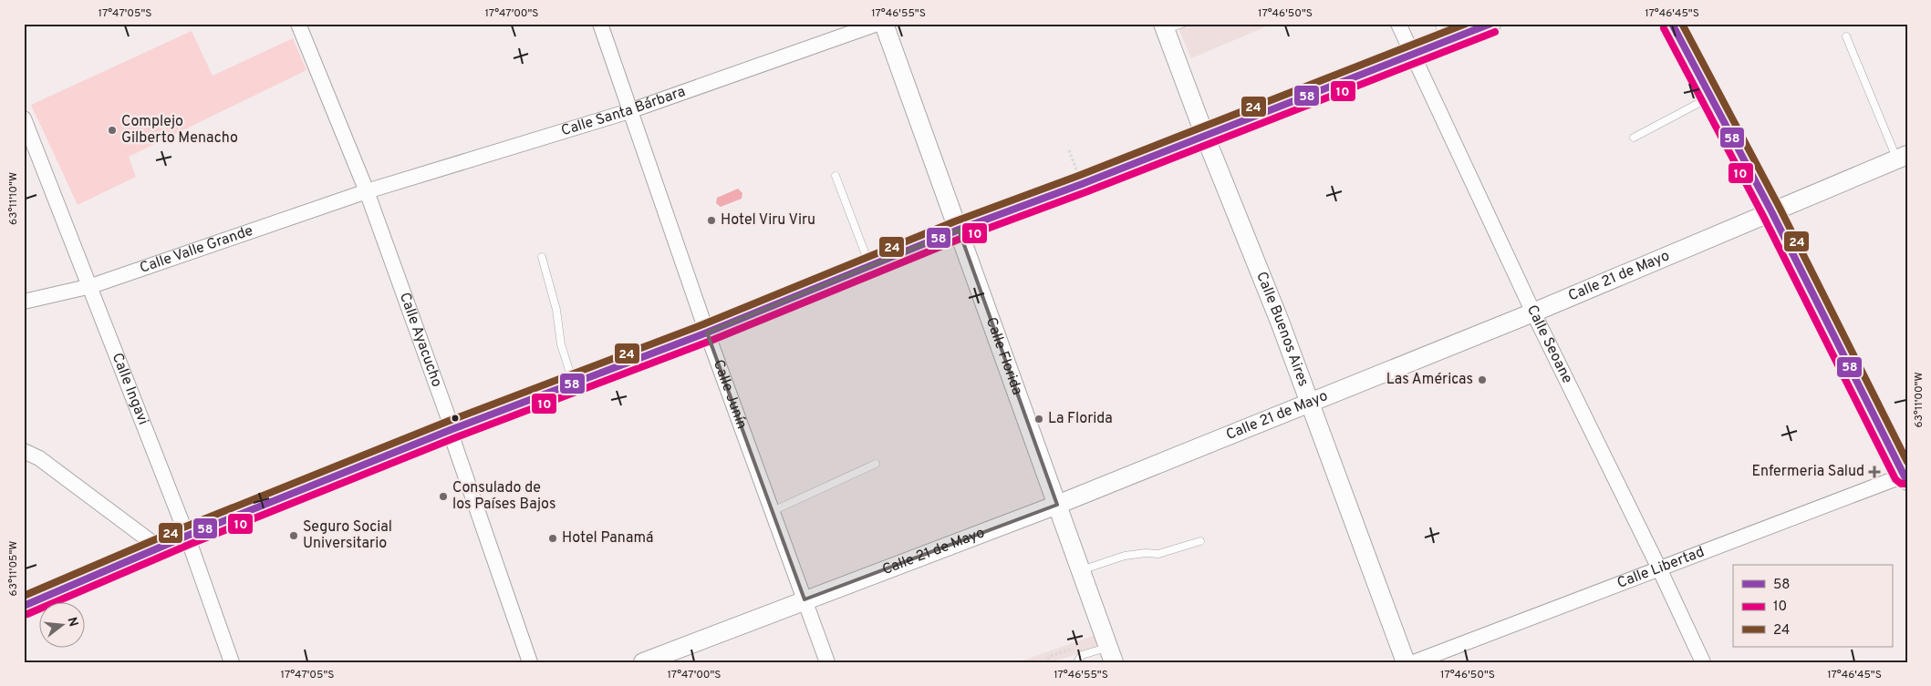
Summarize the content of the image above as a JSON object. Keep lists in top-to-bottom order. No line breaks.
{"streets":{"street":["Calle Santa Bárbara","Calle Valle Grande","Calle 21 de Mayo","Calle Buenos Aires","Calle Ayacucho","Calle Seoane","Calle Florida","Calle Ingavi","Calle Junín","Calle Libertad"]},"crossings":[["Calle Santa Bárbara","Calle Valle Grande"],["Calle Santa Bárbara","Calle Ayacucho"],["Calle Santa Bárbara","Calle Junín"],["Calle Valle Grande","Calle Ayacucho"],["Calle Valle Grande","Calle Ingavi"],["Calle 21 de Mayo","Calle Buenos Aires"],["Calle 21 de Mayo","Calle Seoane"],["Calle 21 de Mayo","Calle Florida"],["Calle 21 de Mayo","Calle Junín"],["Calle Seoane","Calle Libertad"]],"places":{"other":["Complejo Gilberto Menacho","Hotel Viru Viru","Las Américas","La Florida","Consulado de los Países Bajos","Seguro Social Universitario","Hotel Panamá"],"health":["Enfermeria Salud"]},"lines":["transit line 58","transit line 24","transit line 10"],"legend":["58","10","24"],"north":"right","coordinates":["17°47'05\"S","17°47'00\"S","17°46'55\"S","17°46'50\"S","17°46'45\"S","63°11'10\"W","63°11'00\"W","63°11'05\"W"]}
